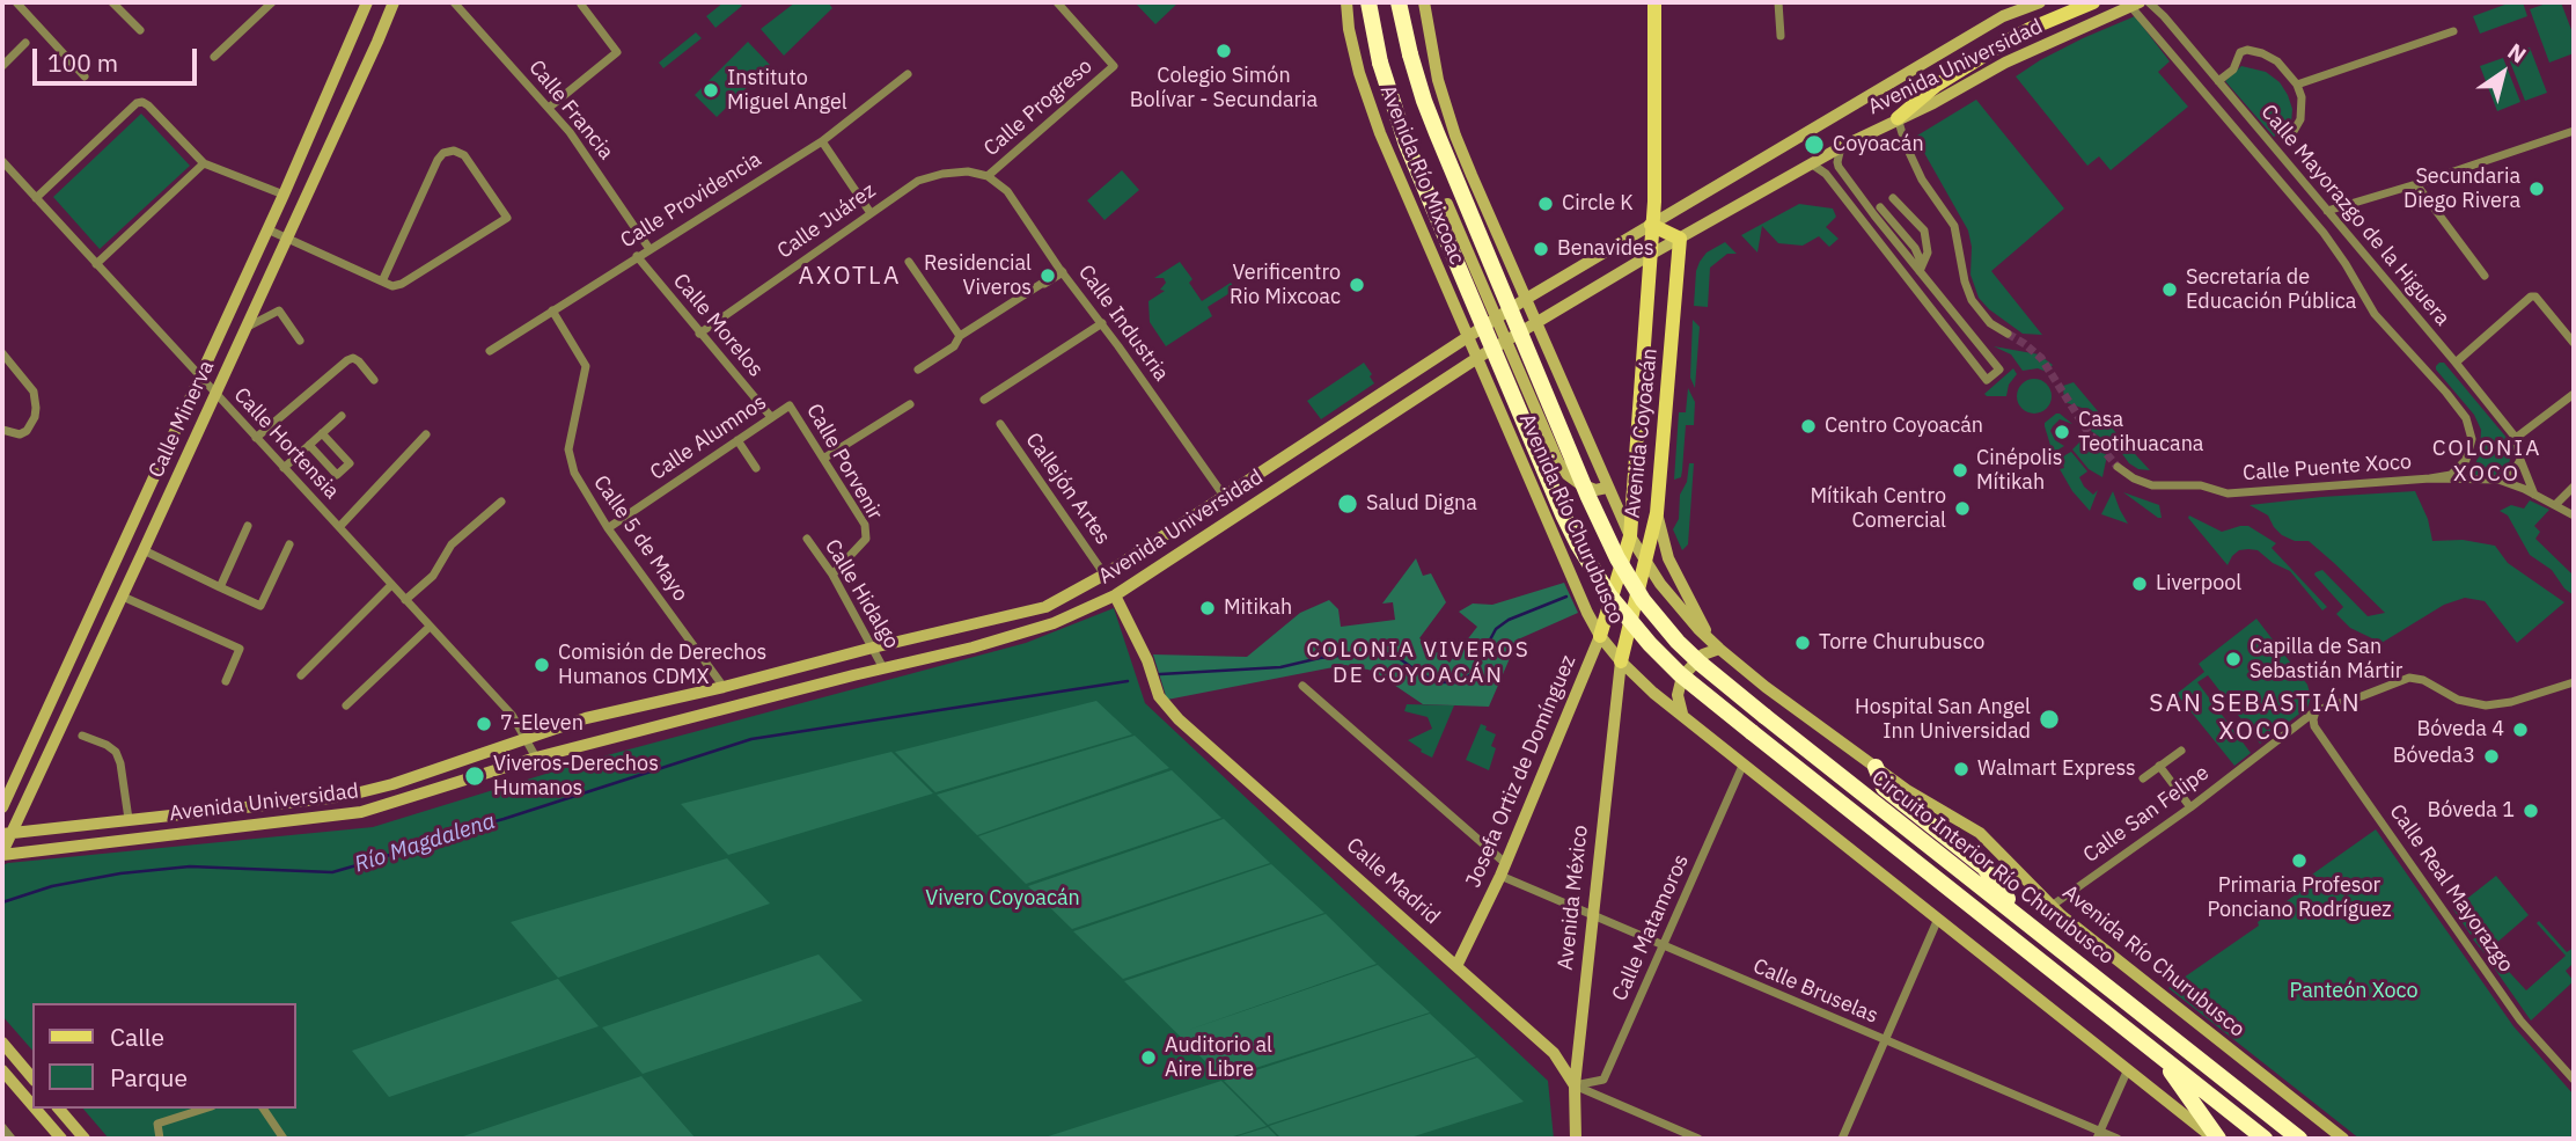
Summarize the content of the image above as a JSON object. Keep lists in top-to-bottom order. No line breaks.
{"streets":{"highway":["Circuito Interior Río Churubusco"],"main road":["Avenida Universidad","Avenida Río Mixcoac","Calle Minerva","Avenida Coyoacán","Avenida Río Churubusco","Josefa Ortiz de Domínguez","Calle Madrid","Avenida México"],"street":["Calle Progreso","Calle Francia","Calle Providencia","Calle Mayorazgo de la Higuera","Calle Juárez","Calle Industria","Calle Morelos","Calle Alumnos","Calle Hortensia","Calle Porvenir","Calle Puente Xoco","Callejón Artes","Calle 5 de Mayo","Calle Hidalgo","Calle San Felipe","Calle Real Mayorazgo","Calle Matamoros","Calle Bruselas"]},"crossings":[["Avenida Universidad","Avenida Río Mixcoac"],["Avenida Universidad","Calle Industria"],["Avenida Universidad","Calle Minerva"],["Avenida Universidad","Avenida Coyoacán"],["Avenida Universidad","Calle Hortensia"],["Avenida Universidad","Callejón Artes"],["Avenida Universidad","Avenida Río Churubusco"],["Avenida Universidad","Calle 5 de Mayo"],["Avenida Universidad","Calle Hidalgo"],["Avenida Universidad","Circuito Interior Río Churubusco"],["Avenida Universidad","Calle Madrid"],["Calle Progreso","Calle Juárez"],["Calle Progreso","Calle Industria"],["Calle Francia","Calle Providencia"],["Avenida Río Mixcoac","Avenida Río Churubusco"],["Calle Providencia","Calle Morelos"],["Calle Providencia","Calle 5 de Mayo"],["Calle Mayorazgo de la Higuera","Calle Puente Xoco"],["Calle Juárez","Calle Industria"],["Calle Juárez","Calle Morelos"],["Calle Morelos","Calle Alumnos"],["Calle Minerva","Calle Hortensia"],["Avenida Coyoacán","Avenida Río Churubusco"],["Avenida Coyoacán","Josefa Ortiz de Domínguez"],["Avenida Coyoacán","Avenida México"],["Calle Alumnos","Calle Porvenir"],["Calle Alumnos","Calle 5 de Mayo"],["Calle Porvenir","Calle Hidalgo"],["Avenida Río Churubusco","Josefa Ortiz de Domínguez"],["Avenida Río Churubusco","Calle San Felipe"],["Avenida Río Churubusco","Avenida México"],["Avenida Río Churubusco","Calle Matamoros"],["Josefa Ortiz de Domínguez","Calle Madrid"],["Josefa Ortiz de Domínguez","Calle Bruselas"],["Calle San Felipe","Calle Real Mayorazgo"],["Calle Madrid","Avenida México"],["Calle Madrid","Calle Matamoros"],["Avenida México","Calle Matamoros"],["Avenida México","Calle Bruselas"],["Calle Matamoros","Calle Bruselas"]],"districts":["AXOTLA","COLONIA XOCO","COLONIA VIVEROS DE COYOACÁN","SAN SEBASTIÁN XOCO"],"water":["Río Magdalena"],"parks":["Vivero Coyoacán","Panteón Xoco"],"places":["Colegio Simón Bolívar - Secundaria","Instituto Miguel Angel","Coyoacán","Secundaria Diego Rivera","Circle K","Benavides","Residencial Viveros","Verificentro Rio Mixcoac","Secretaría de Educación Pública","Centro Coyoacán","Casa Teotihuacana","Cinépolis Mítikah","Salud Digna","Mítikah Centro Comercial","Liverpool","Mitikah","Torre Churubusco","Capilla de San Sebastián Mártir","Comisión de Derechos Humanos CDMX","Hospital San Angel Inn Universidad","7-Eleven","Bóveda 4","Bóveda3","Walmart Express","Viveros-Derechos Humanos","Bóveda 1","Primaria Profesor Ponciano Rodríguez","Auditorio al Aire Libre"],"legend":["Calle","Parque"],"scale_bar":"100 m","north":"top right"}
